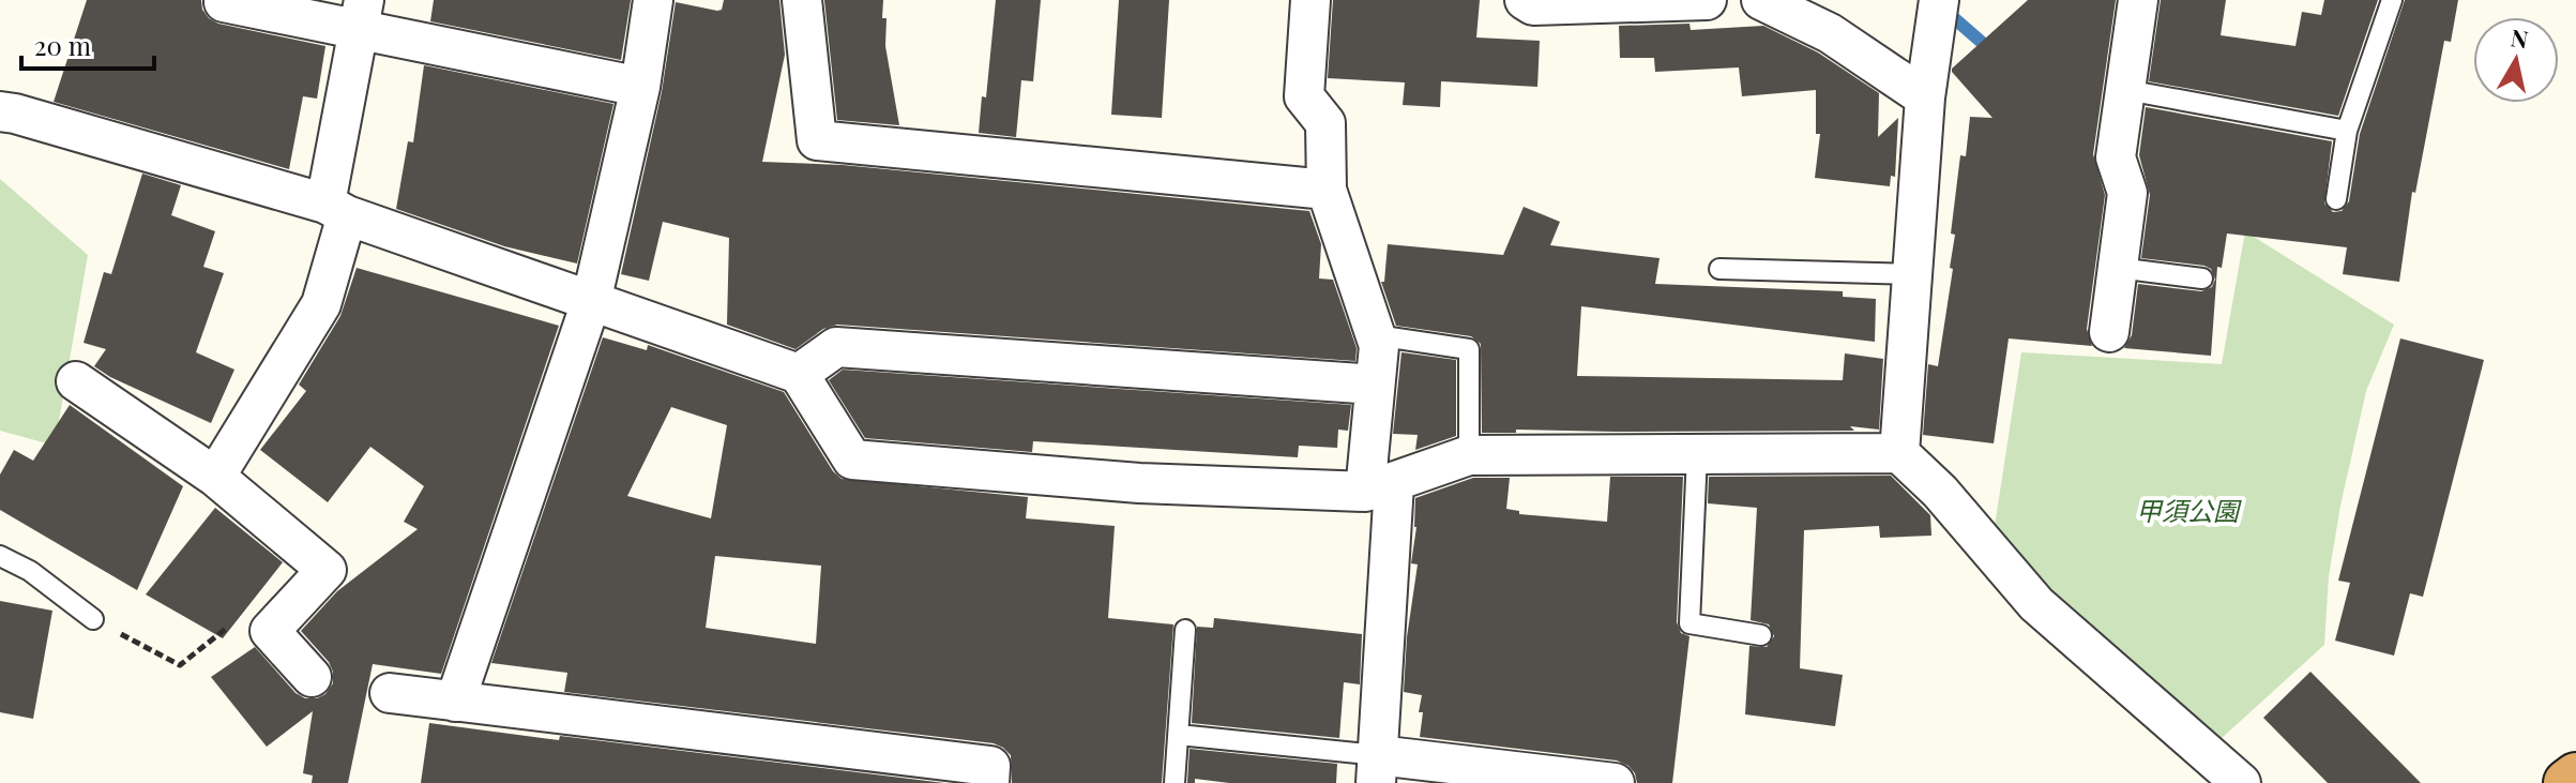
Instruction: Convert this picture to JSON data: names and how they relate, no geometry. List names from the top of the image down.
{
  "parks": ["甲須公園"],
  "scale_bar": "20 m",
  "north": "top"
}
